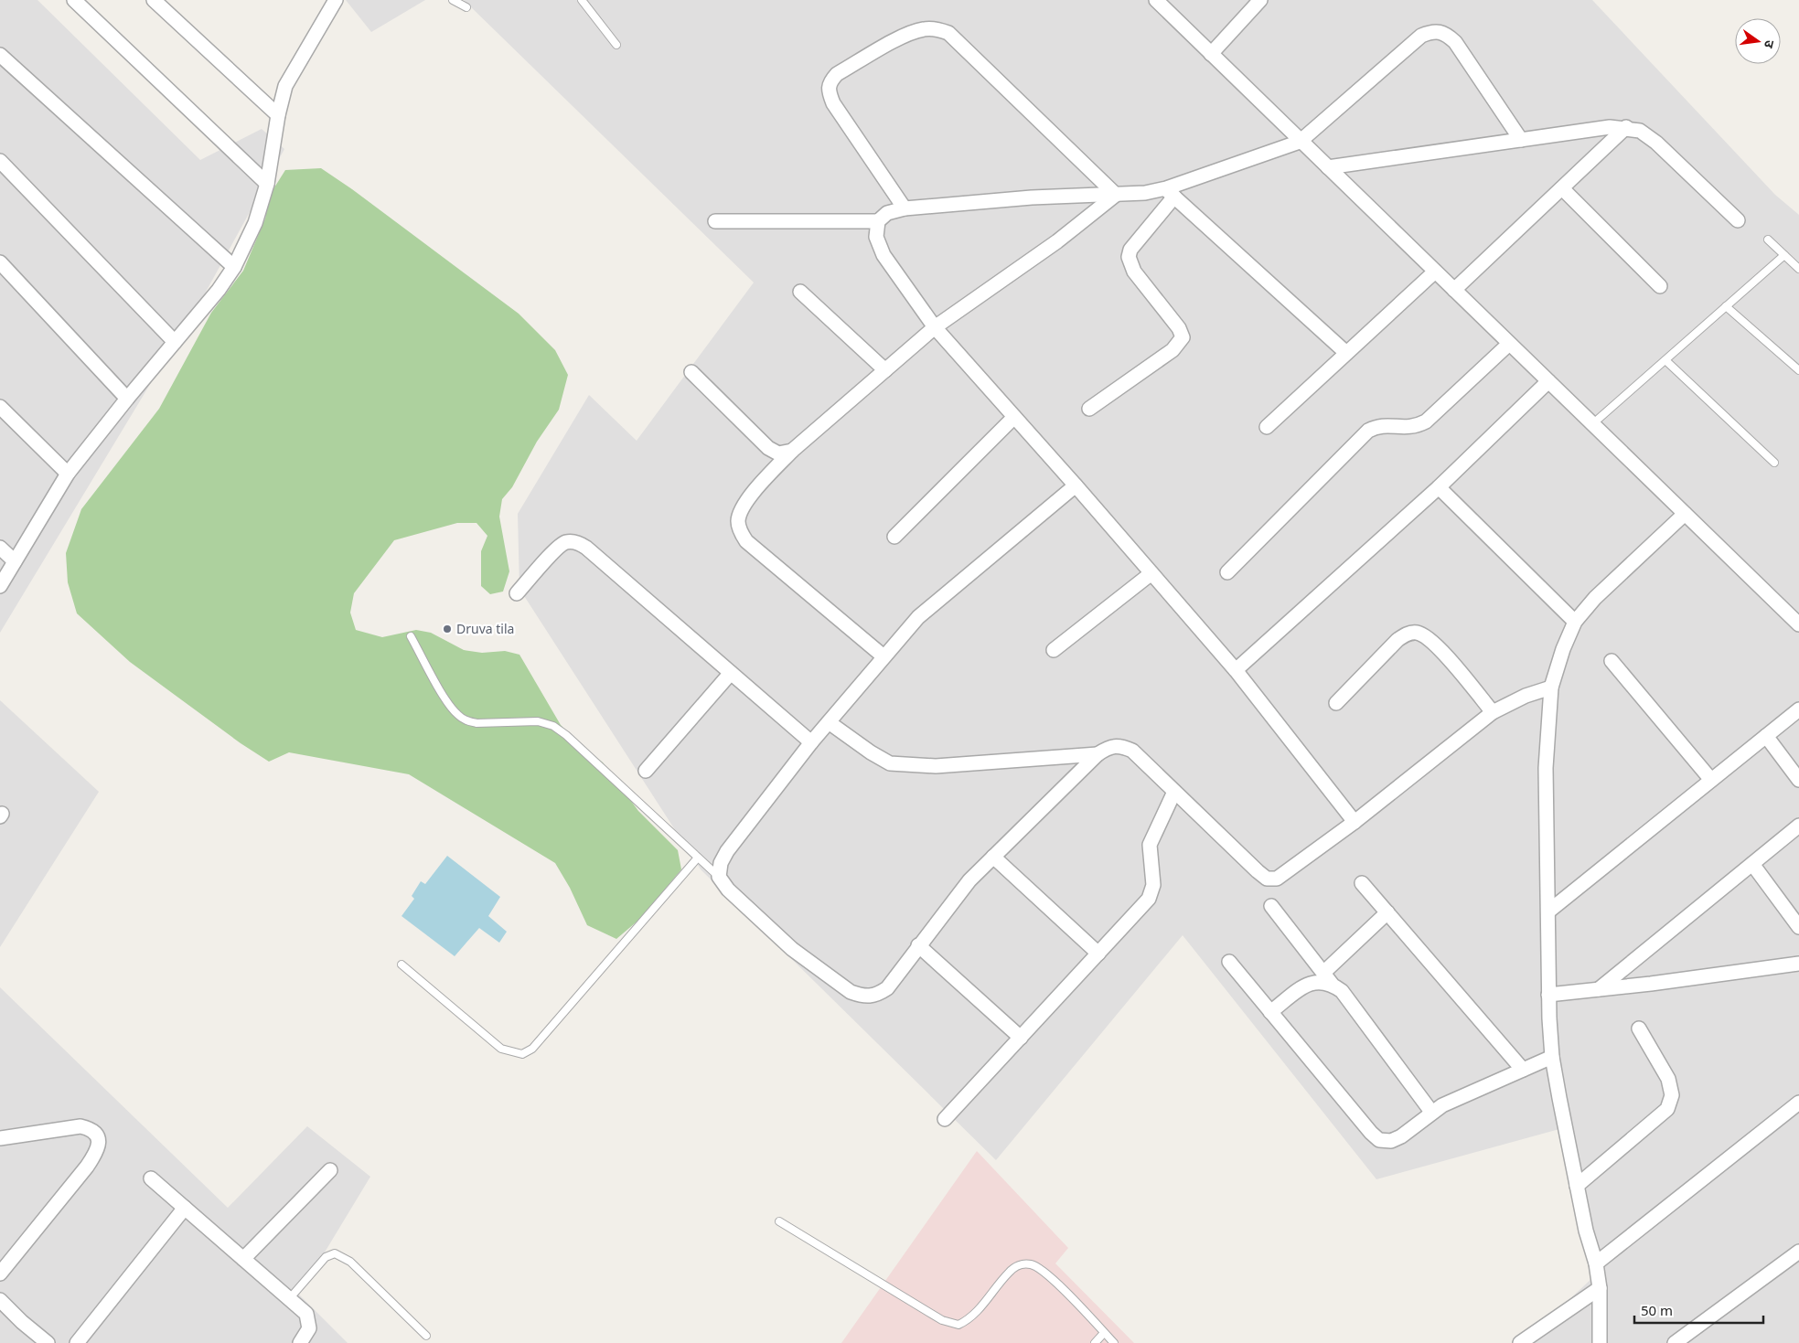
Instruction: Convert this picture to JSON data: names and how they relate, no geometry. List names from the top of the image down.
{
  "places": ["Druva tila"],
  "scale_bar": "50 m",
  "north": "right"
}
